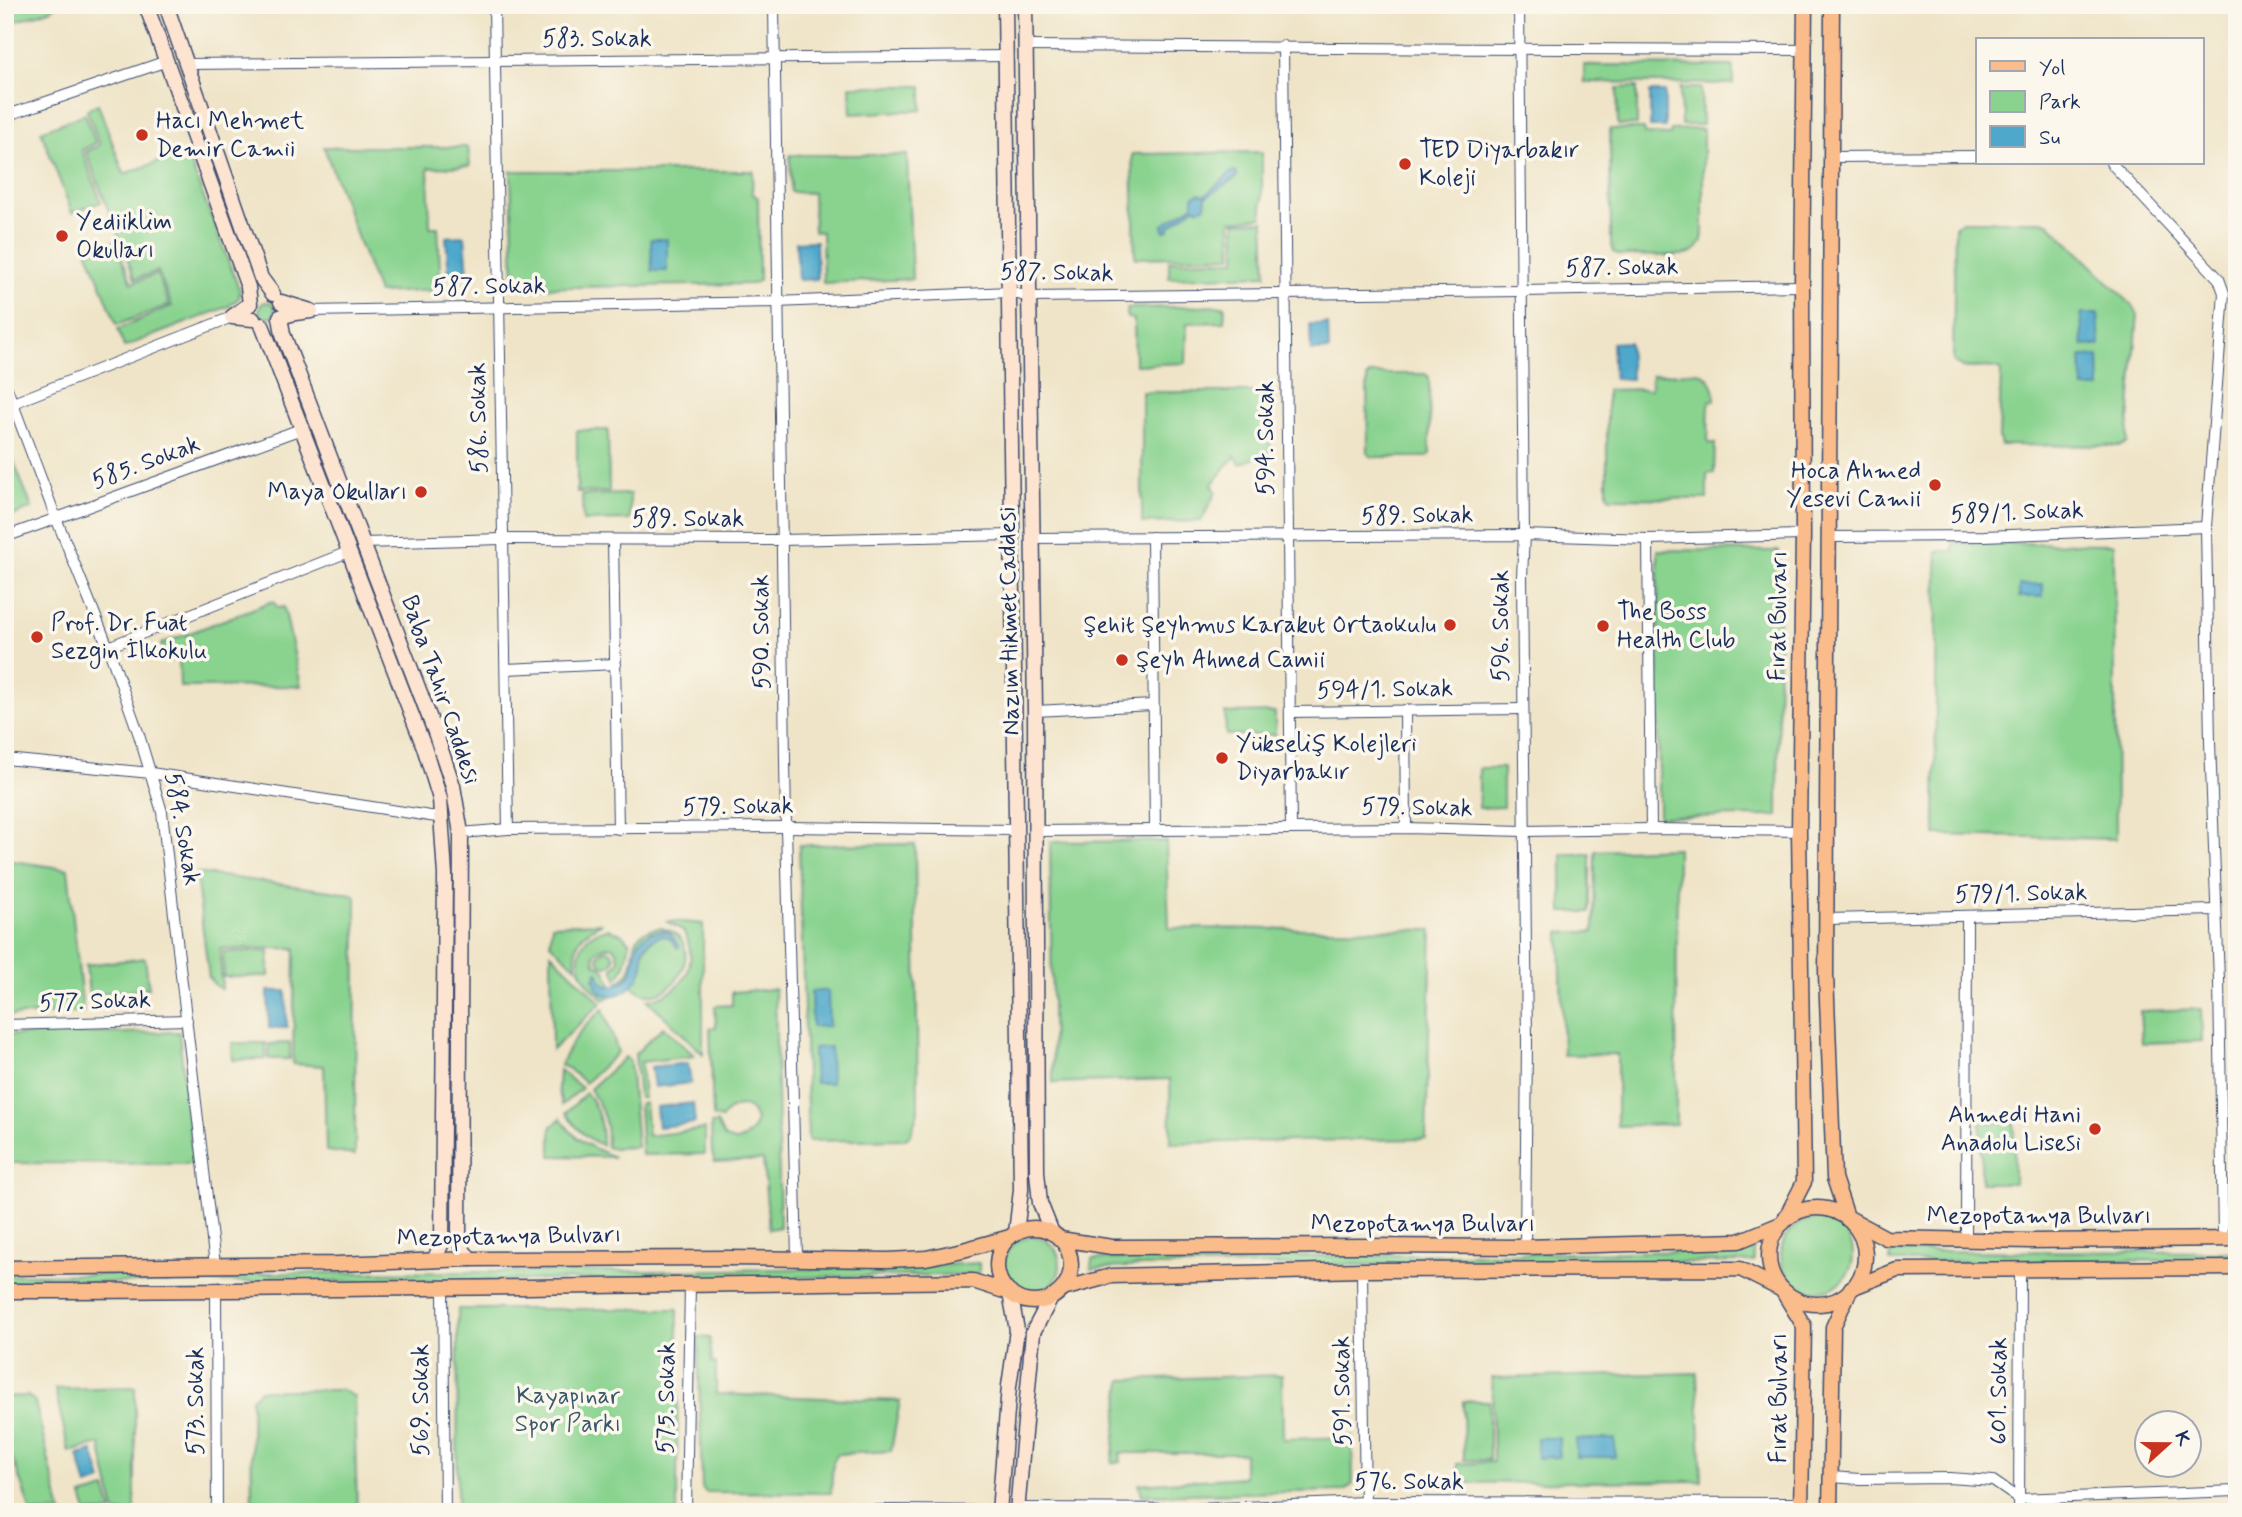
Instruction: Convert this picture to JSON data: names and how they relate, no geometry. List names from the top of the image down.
{
  "streets": {
    "main road": [
      "Fırat Bulvarı",
      "Nazım Hikmet Caddesi",
      "Baba Tahir Caddesi",
      "Mezopotamya Bulvarı"
    ],
    "street": [
      "583. Sokak",
      "587. Sokak",
      "586. Sokak",
      "594. Sokak",
      "585. Sokak",
      "589/1. Sokak",
      "589. Sokak",
      "596. Sokak",
      "590. Sokak",
      "594/1. Sokak",
      "579. Sokak",
      "584. Sokak",
      "579/1. Sokak",
      "577. Sokak",
      "591. Sokak",
      "601. Sokak",
      "575. Sokak",
      "569. Sokak",
      "573. Sokak",
      "576. Sokak"
    ]
  },
  "crossings": [
    ["583. Sokak", "586. Sokak"],
    ["583. Sokak", "Nazım Hikmet Caddesi"],
    ["583. Sokak", "590. Sokak"],
    ["587. Sokak", "586. Sokak"],
    ["587. Sokak", "594. Sokak"],
    ["587. Sokak", "Fırat Bulvarı"],
    ["587. Sokak", "Nazım Hikmet Caddesi"],
    ["587. Sokak", "596. Sokak"],
    ["587. Sokak", "590. Sokak"],
    ["586. Sokak", "589. Sokak"],
    ["586. Sokak", "579. Sokak"],
    ["594. Sokak", "589. Sokak"],
    ["594. Sokak", "594/1. Sokak"],
    ["594. Sokak", "579. Sokak"],
    ["585. Sokak", "Baba Tahir Caddesi"],
    ["585. Sokak", "584. Sokak"],
    ["589/1. Sokak", "Fırat Bulvarı"],
    ["589. Sokak", "Fırat Bulvarı"],
    ["589. Sokak", "Nazım Hikmet Caddesi"],
    ["589. Sokak", "596. Sokak"],
    ["589. Sokak", "590. Sokak"],
    ["589. Sokak", "Baba Tahir Caddesi"],
    ["Fırat Bulvarı", "579. Sokak"],
    ["Fırat Bulvarı", "579/1. Sokak"],
    ["Fırat Bulvarı", "Mezopotamya Bulvarı"],
    ["Fırat Bulvarı", "576. Sokak"],
    ["Nazım Hikmet Caddesi", "579. Sokak"],
    ["Nazım Hikmet Caddesi", "Mezopotamya Bulvarı"],
    ["596. Sokak", "594/1. Sokak"],
    ["596. Sokak", "579. Sokak"],
    ["596. Sokak", "Mezopotamya Bulvarı"],
    ["590. Sokak", "579. Sokak"],
    ["590. Sokak", "Mezopotamya Bulvarı"],
    ["Baba Tahir Caddesi", "579. Sokak"],
    ["Baba Tahir Caddesi", "Mezopotamya Bulvarı"],
    ["584. Sokak", "577. Sokak"],
    ["584. Sokak", "Mezopotamya Bulvarı"],
    ["Mezopotamya Bulvarı", "591. Sokak"],
    ["591. Sokak", "576. Sokak"]
  ],
  "parks": ["Kayapınar Spor Parkı"],
  "places": [
    "Hacı Mehmet Demir Camii",
    "TED Diyarbakır Koleji",
    "Yediiklim Okulları",
    "Hoca Ahmed Yesevi Camii",
    "Maya Okulları",
    "Şehit Şeyhmus Karakut Ortaokulu",
    "The Boss Health Club",
    "Prof. Dr. Fuat Sezgin İlkokulu",
    "Şeyh Ahmed Camii",
    "Yükseliş Kolejleri Diyarbakır",
    "Ahmedi Hani Anadolu Lisesi"
  ],
  "legend": ["Yol", "Park", "Su"],
  "north": "right"
}
